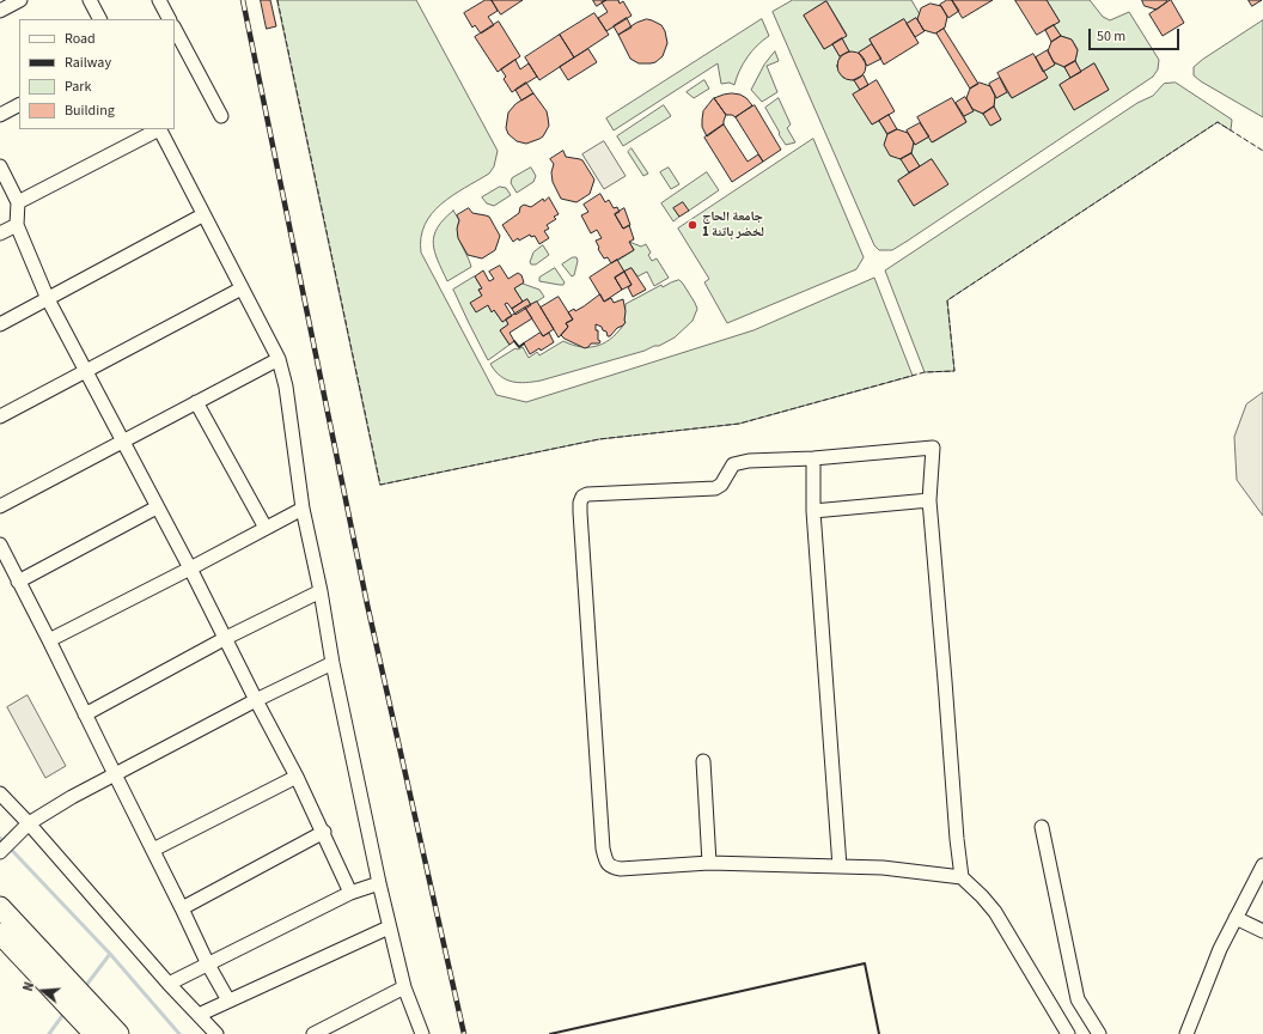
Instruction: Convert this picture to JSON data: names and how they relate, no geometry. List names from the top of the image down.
{
  "places": ["جامعة الحاج لخضر باتنة 1"],
  "legend": [
    "Road",
    "Railway",
    "Park",
    "Building"
  ],
  "scale_bar": "50 m",
  "north": "left"
}
